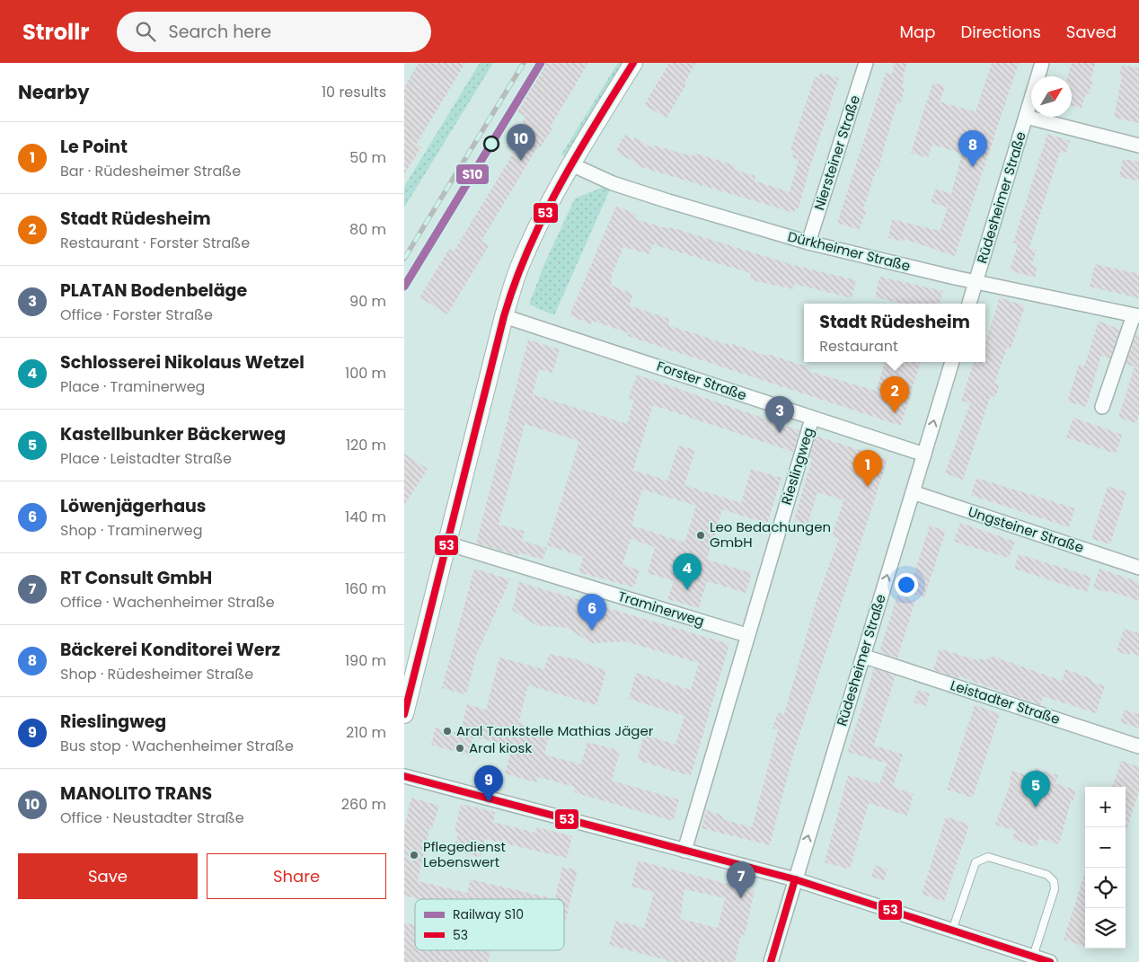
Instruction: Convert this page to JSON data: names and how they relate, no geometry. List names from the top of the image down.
{
  "streets": {
    "street": [
      "Niersteiner Straße",
      "Rüdesheimer Straße",
      "Dürkheimer Straße",
      "Forster Straße",
      "Rieslingweg",
      "Ungsteiner Straße",
      "Traminerweg",
      "Leistadter Straße"
    ]
  },
  "crossings": [
    ["Niersteiner Straße", "Dürkheimer Straße"],
    ["Rüdesheimer Straße", "Dürkheimer Straße"],
    ["Rüdesheimer Straße", "Forster Straße"],
    ["Rüdesheimer Straße", "Ungsteiner Straße"],
    ["Forster Straße", "Rieslingweg"],
    ["Rieslingweg", "Traminerweg"]
  ],
  "one_way": ["Rüdesheimer Straße"],
  "places": [
    "Leo Bedachungen GmbH",
    "Aral Tankstelle Mathias Jäger",
    "Aral kiosk",
    "Pflegedienst Lebenswert"
  ],
  "lines": ["rail line S10", "transit line 53"],
  "legend": ["Railway S10", "53"],
  "north": "top right",
  "page": {
    "header": "Strollr",
    "search": "Search here",
    "nav": ["Map", "Directions", "Saved"],
    "heading": ["Nearby", "10 results"],
    "list": [
      {
        "mark": "1",
        "name": "Le Point",
        "note": "Bar · Rüdesheimer Straße",
        "value": "50 m"
      },
      {
        "mark": "2",
        "name": "Stadt Rüdesheim",
        "note": "Restaurant · Forster Straße",
        "value": "80 m"
      },
      {
        "mark": "3",
        "name": "PLATAN Bodenbeläge",
        "note": "Office · Forster Straße",
        "value": "90 m"
      },
      {
        "mark": "4",
        "name": "Schlosserei Nikolaus Wetzel",
        "note": "Place · Traminerweg",
        "value": "100 m"
      },
      {
        "mark": "5",
        "name": "Kastellbunker Bäckerweg",
        "note": "Place · Leistadter Straße",
        "value": "120 m"
      },
      {
        "mark": "6",
        "name": "Löwenjägerhaus",
        "note": "Shop · Traminerweg",
        "value": "140 m"
      },
      {
        "mark": "7",
        "name": "RT Consult GmbH",
        "note": "Office · Wachenheimer Straße",
        "value": "160 m"
      },
      {
        "mark": "8",
        "name": "Bäckerei Konditorei Werz",
        "note": "Shop · Rüdesheimer Straße",
        "value": "190 m"
      },
      {
        "mark": "9",
        "name": "Rieslingweg",
        "note": "Bus stop · Wachenheimer Straße",
        "value": "210 m"
      },
      {
        "mark": "10",
        "name": "MANOLITO TRANS",
        "note": "Office · Neustadter Straße",
        "value": "260 m"
      }
    ],
    "pins": [
      "10",
      "8",
      "2",
      "3",
      "1",
      "4",
      "6",
      "9",
      "5",
      "7"
    ],
    "popup": ["Stadt Rüdesheim", "Restaurant"],
    "map_buttons": ["+", "−"],
    "buttons": ["Save", "Share"]
  }
}
